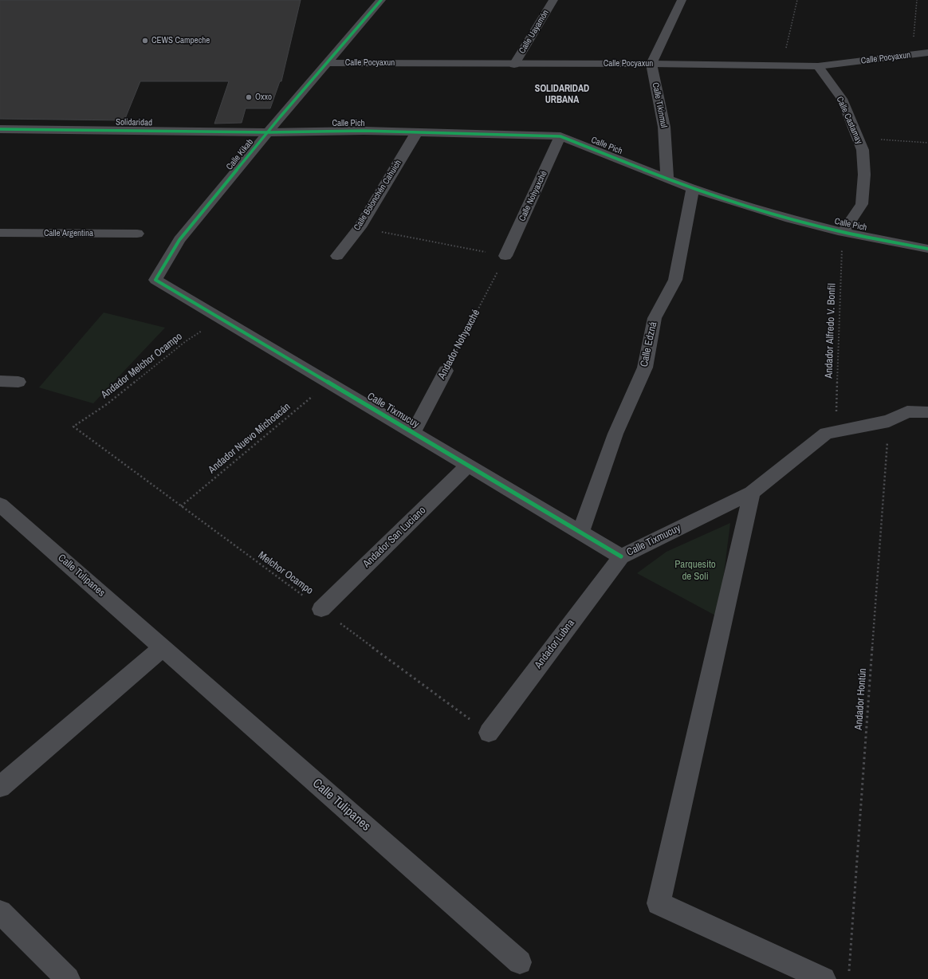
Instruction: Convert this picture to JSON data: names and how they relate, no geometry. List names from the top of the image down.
{
  "streets": {
    "street": [
      "Calle Uayamón",
      "Calle Pocyaxun",
      "Calle Tikinmul",
      "Calle Castamay",
      "Solidaridad",
      "Calle Pich",
      "Calle Kikab",
      "Calle Bolonchén Cahuich",
      "Calle Nohyaxché",
      "Calle Argentina",
      "Andador Nohyaxché",
      "Calle Edzná",
      "Calle Tixmucuy",
      "Andador San Luciano",
      "Calle Tulipanes",
      "Andador Lubna"
    ],
    "path": [
      "Andador Alfredo V. Bonfil",
      "Andador Melchor Ocampo",
      "Andador Nuevo Michoacán",
      "Melchor Ocampo",
      "Andador Hontún"
    ]
  },
  "crossings": [
    ["Calle Uayamón", "Calle Pocyaxun"],
    ["Calle Pocyaxun", "Calle Tikinmul"],
    ["Calle Pocyaxun", "Calle Castamay"],
    ["Calle Pocyaxun", "Calle Kikab"],
    ["Calle Tikinmul", "Calle Pich"],
    ["Calle Castamay", "Calle Pich"],
    ["Calle Castamay", "Andador Alfredo V. Bonfil"],
    ["Solidaridad", "Calle Pich"],
    ["Solidaridad", "Calle Kikab"],
    ["Calle Pich", "Calle Kikab"],
    ["Calle Pich", "Calle Bolonchén Cahuich"],
    ["Calle Pich", "Calle Nohyaxché"],
    ["Calle Pich", "Andador Alfredo V. Bonfil"],
    ["Calle Pich", "Calle Edzná"],
    ["Calle Kikab", "Calle Tixmucuy"],
    ["Calle Nohyaxché", "Andador Nohyaxché"],
    ["Andador Alfredo V. Bonfil", "Calle Tixmucuy"],
    ["Andador Nohyaxché", "Calle Tixmucuy"],
    ["Calle Edzná", "Calle Tixmucuy"],
    ["Andador Melchor Ocampo", "Calle Tixmucuy"],
    ["Andador Melchor Ocampo", "Melchor Ocampo"],
    ["Calle Tixmucuy", "Andador Nuevo Michoacán"],
    ["Calle Tixmucuy", "Andador San Luciano"],
    ["Calle Tixmucuy", "Andador Lubna"],
    ["Calle Tixmucuy", "Andador Hontún"],
    ["Andador Nuevo Michoacán", "Melchor Ocampo"],
    ["Andador San Luciano", "Melchor Ocampo"],
    ["Melchor Ocampo", "Andador Lubna"]
  ],
  "districts": ["SOLIDARIDAD URBANA"],
  "parks": ["Parquesito de Soli"],
  "places": ["CEWS Campeche", "Oxxo"]
}
